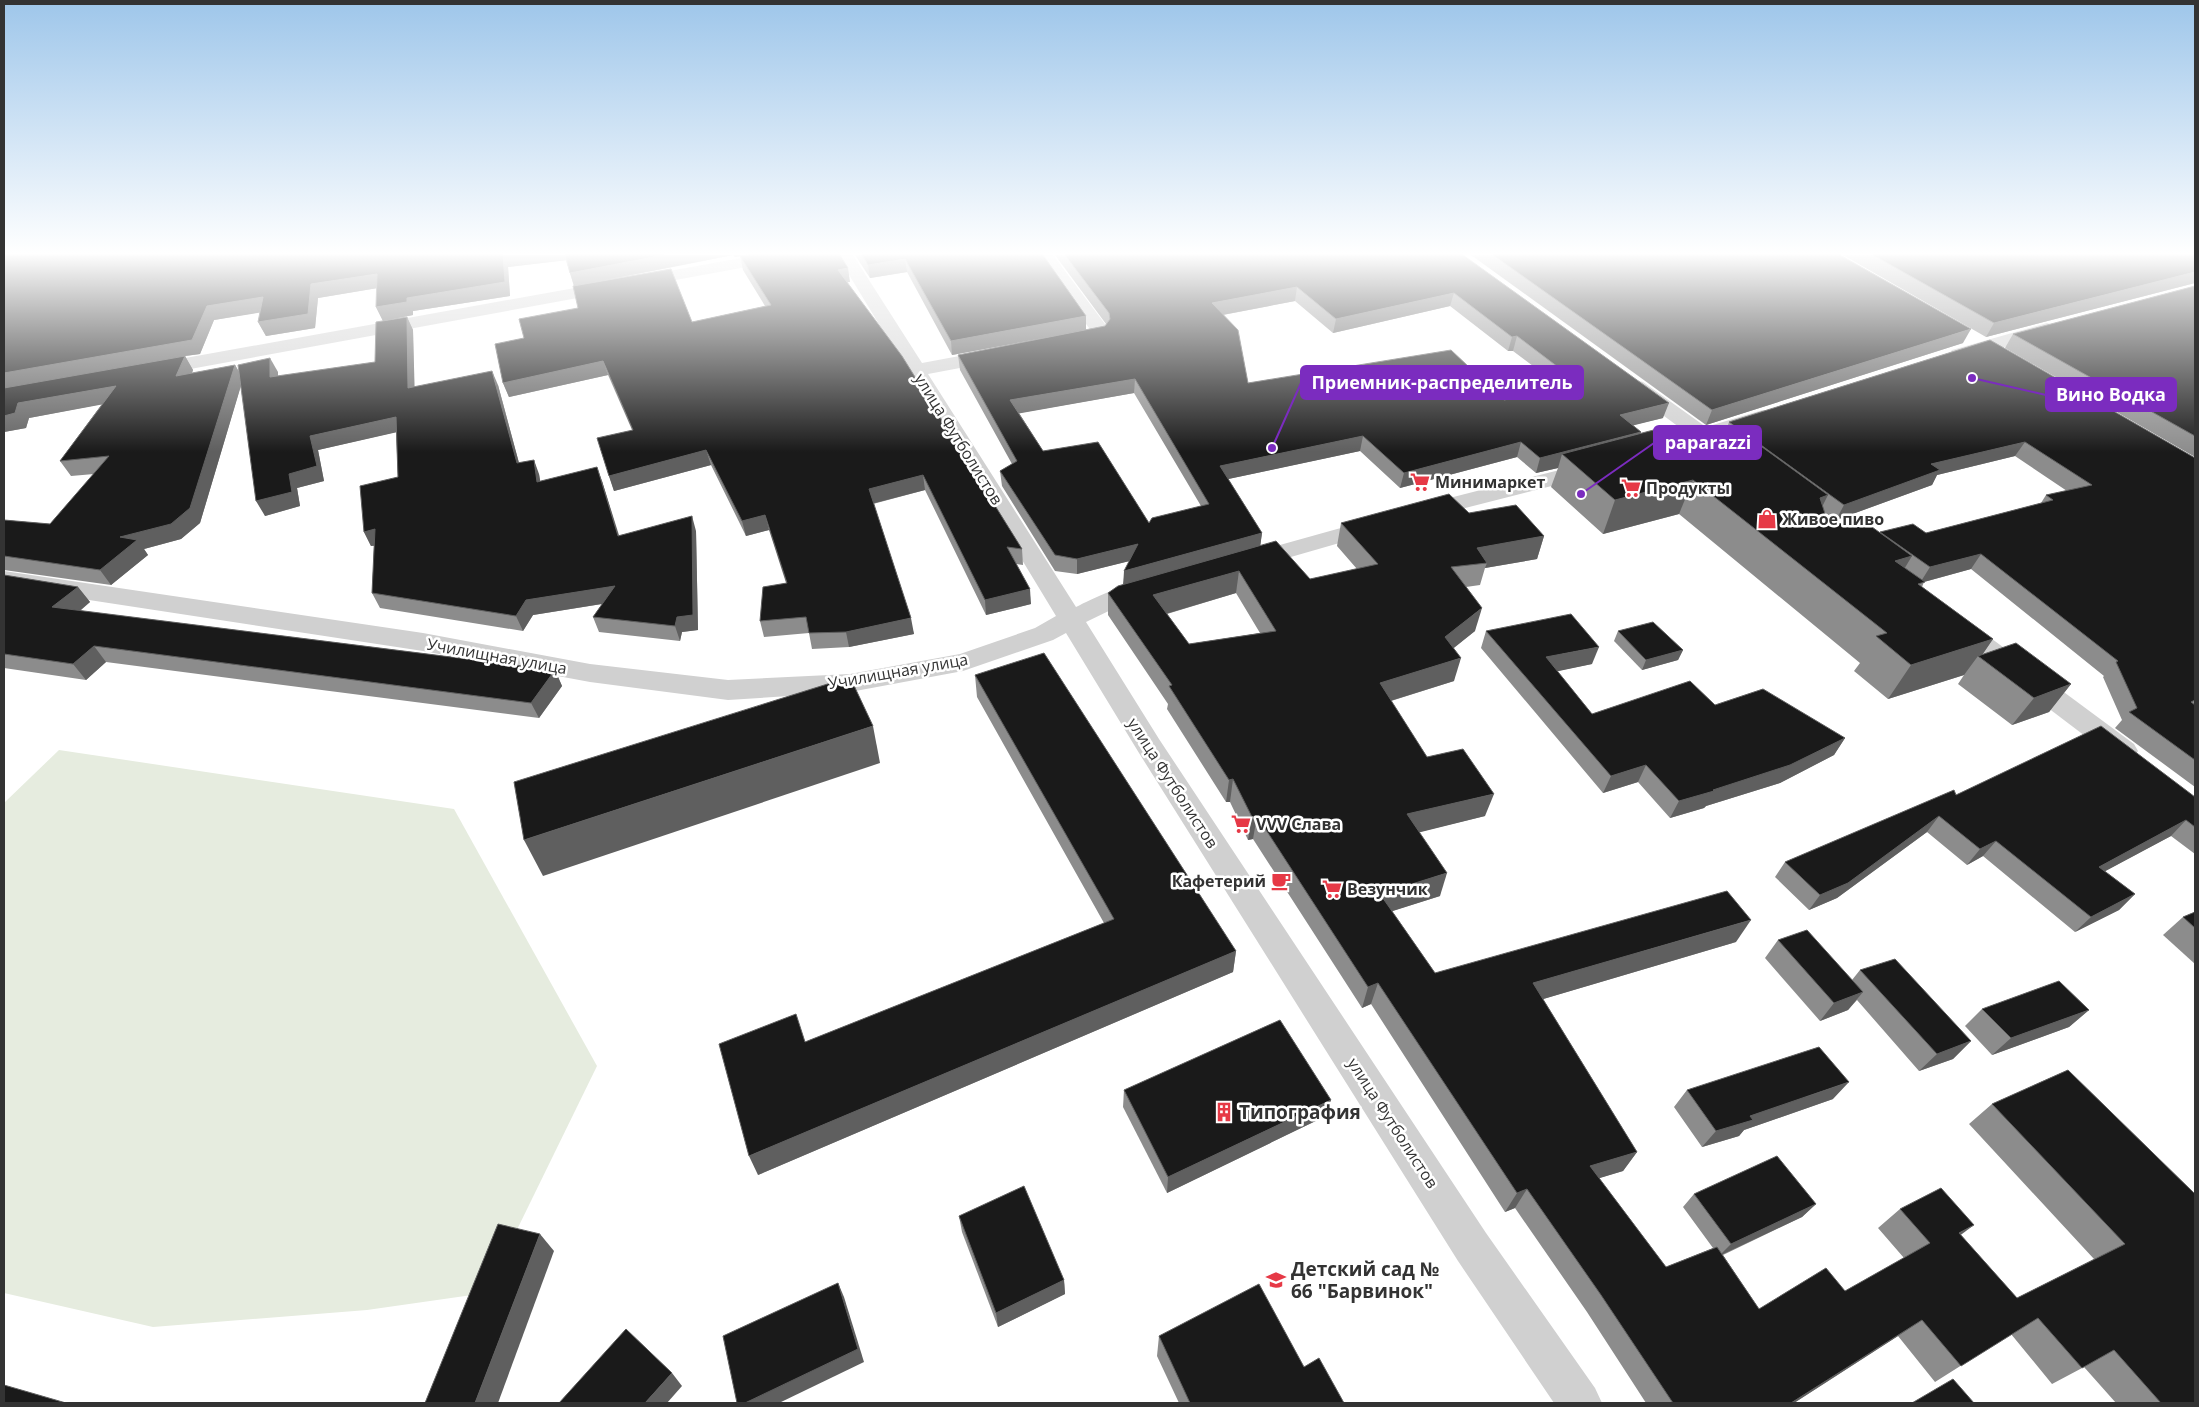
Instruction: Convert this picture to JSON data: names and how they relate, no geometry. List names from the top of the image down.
{
  "streets": {
    "street": ["улица Футболистов", "Училищная улица"]
  },
  "crossings": [
    ["улица Футболистов", "Училищная улица"]
  ],
  "places": {
    "other": ["Вино Водка", "Приемник-распределитель", "paparazzi"],
    "supermarket": [
      "Минимаркет",
      "Продукты",
      "VVV Слава",
      "Везунчик"
    ],
    "shop": ["Живое пиво"],
    "cafe": ["Кафетерий"],
    "building": ["Типография"],
    "school or university": ["Детский сад № 66 \"Барвинок\""]
  }
}
